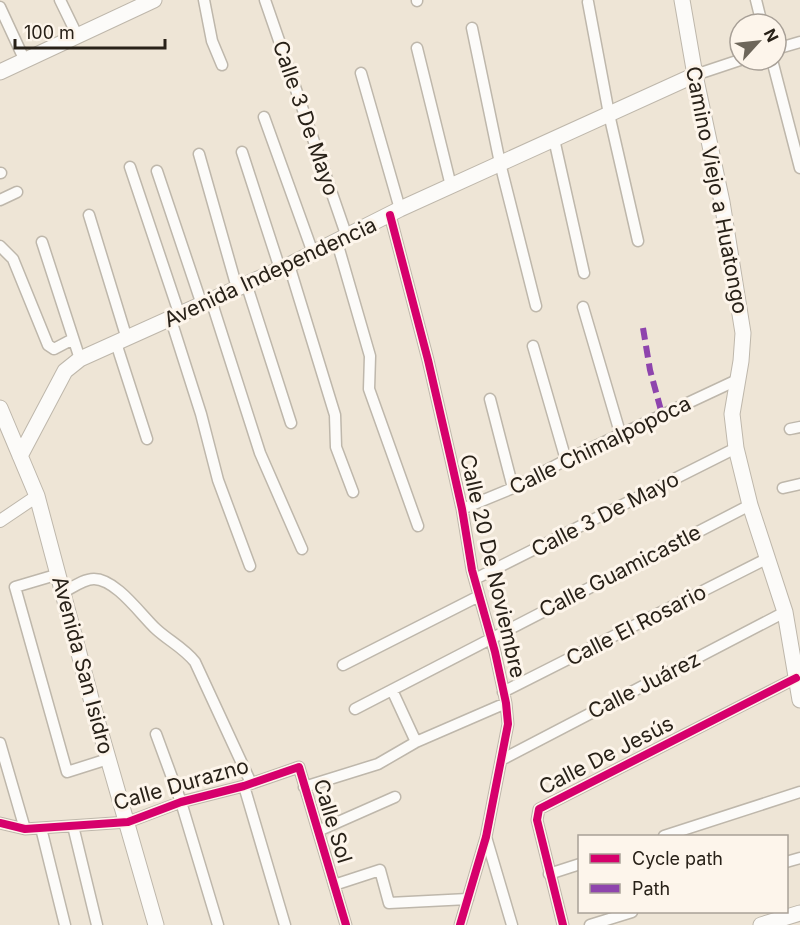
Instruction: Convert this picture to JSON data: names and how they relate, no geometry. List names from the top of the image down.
{
  "streets": {
    "main road": ["Camino Viejo a Huatongo", "Avenida Independencia", "Avenida San Isidro"],
    "street": [
      "Calle 3 De Mayo",
      "Calle Chimalpopoca",
      "Calle 20 De Noviembre",
      "Calle Guamicastle",
      "Calle El Rosario",
      "Calle Juárez",
      "Calle De Jesús",
      "Calle Durazno",
      "Calle Sol"
    ]
  },
  "crossings": [
    ["Calle 3 De Mayo", "Camino Viejo a Huatongo"],
    ["Calle 3 De Mayo", "Avenida Independencia"],
    ["Calle 3 De Mayo", "Calle 20 De Noviembre"],
    ["Camino Viejo a Huatongo", "Avenida Independencia"],
    ["Camino Viejo a Huatongo", "Calle Chimalpopoca"],
    ["Camino Viejo a Huatongo", "Calle Guamicastle"],
    ["Camino Viejo a Huatongo", "Calle El Rosario"],
    ["Camino Viejo a Huatongo", "Calle Juárez"],
    ["Camino Viejo a Huatongo", "Calle De Jesús"],
    ["Avenida Independencia", "Calle 20 De Noviembre"],
    ["Avenida Independencia", "Avenida San Isidro"],
    ["Calle Chimalpopoca", "Calle 20 De Noviembre"],
    ["Calle 20 De Noviembre", "Calle Guamicastle"],
    ["Calle 20 De Noviembre", "Calle El Rosario"],
    ["Calle 20 De Noviembre", "Calle Juárez"],
    ["Calle 20 De Noviembre", "Calle Sol"],
    ["Calle El Rosario", "Calle Sol"],
    ["Avenida San Isidro", "Calle Durazno"],
    ["Calle Durazno", "Calle Sol"]
  ],
  "legend": ["Cycle path", "Path"],
  "scale_bar": "100 m",
  "north": "top right"
}
